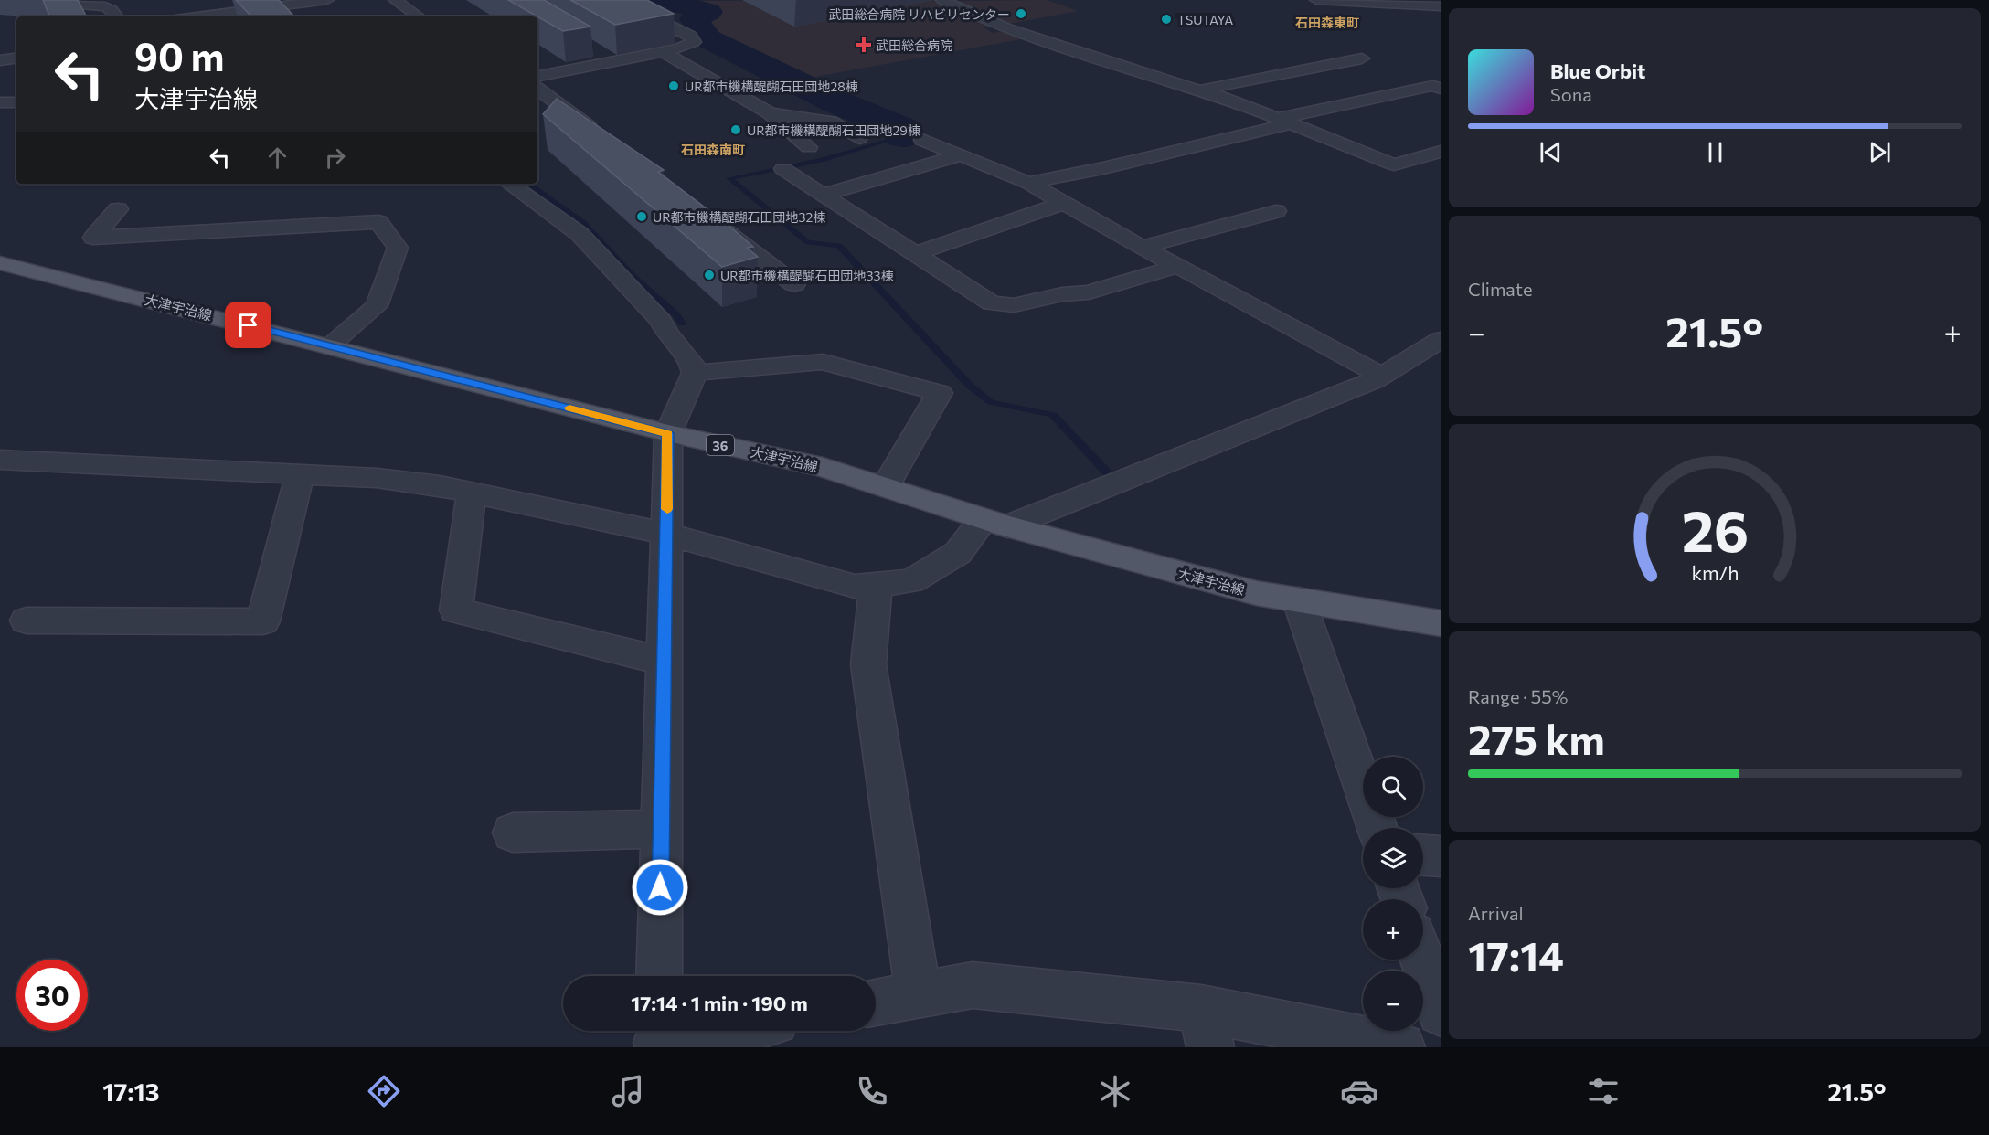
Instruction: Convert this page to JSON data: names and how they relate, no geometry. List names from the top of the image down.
{
  "streets": {
    "main road": ["大津宇治線", "36"]
  },
  "districts": ["石田森東町", "石田森南町"],
  "places": {
    "other": [
      "武田総合病院 リハビリセンター",
      "TSUTAYA",
      "UR都市機構醍醐石田団地28棟",
      "UR都市機構醍醐石田団地29棟",
      "UR都市機構醍醐石田団地32棟",
      "UR都市機構醍醐石田団地33棟"
    ],
    "health": ["武田総合病院"]
  },
  "page": {
    "turn": ["90 m", "大津宇治線"],
    "song": ["Blue Orbit", "Sona"],
    "tile": [
      "Climate",
      ["Range · 55%", "275 km"],
      ["Arrival", "17:14"]
    ],
    "heat": ["−", "21.5°", "+"],
    "map_buttons": ["+", "−"],
    "limit": "30",
    "trip": "17:14 · 1 min · 190 m",
    "tabs": ["17:13", "21.5°"],
    "gauge": ["26", "km/h"]
  }
}
